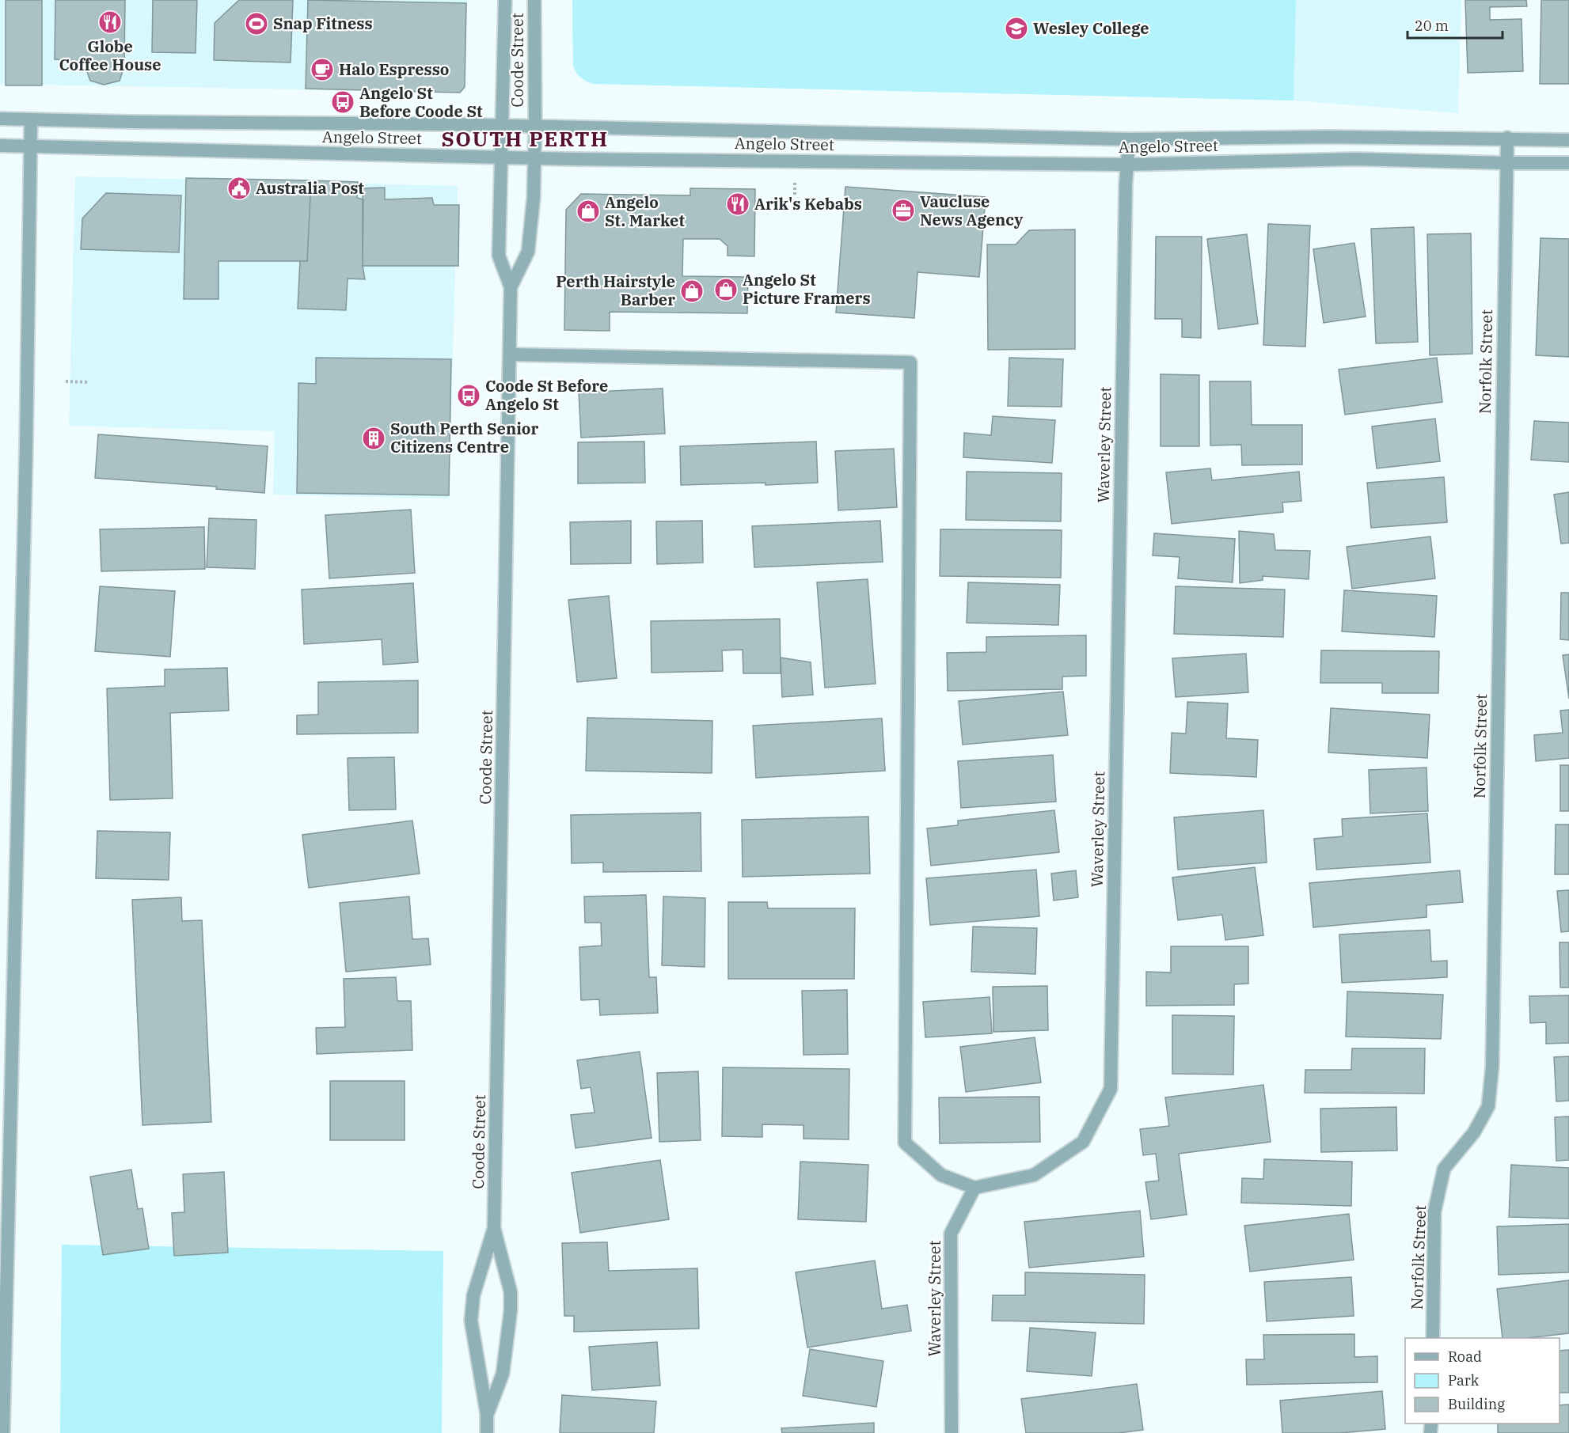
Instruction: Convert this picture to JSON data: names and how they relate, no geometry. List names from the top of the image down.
{
  "streets": {
    "street": [
      "Coode Street",
      "Angelo Street",
      "Norfolk Street",
      "Waverley Street"
    ]
  },
  "crossings": [
    ["Coode Street", "Angelo Street"],
    ["Angelo Street", "Norfolk Street"],
    ["Angelo Street", "Waverley Street"]
  ],
  "districts": ["SOUTH PERTH"],
  "places": {
    "restaurant": ["Globe Coffee House", "Arik's Kebabs"],
    "sports": ["Snap Fitness"],
    "school or university": ["Wesley College"],
    "cafe": ["Halo Espresso"],
    "bus stop": ["Angelo St Before Coode St", "Coode St Before Angelo St"],
    "public building": ["Australia Post"],
    "office": ["Vaucluse News Agency"],
    "shop": ["Angelo St. Market", "Angelo St Picture Framers", "Perth Hairstyle Barber"],
    "building": ["South Perth Senior Citizens Centre"]
  },
  "legend": ["Road", "Park", "Building"],
  "scale_bar": "20 m"
}
